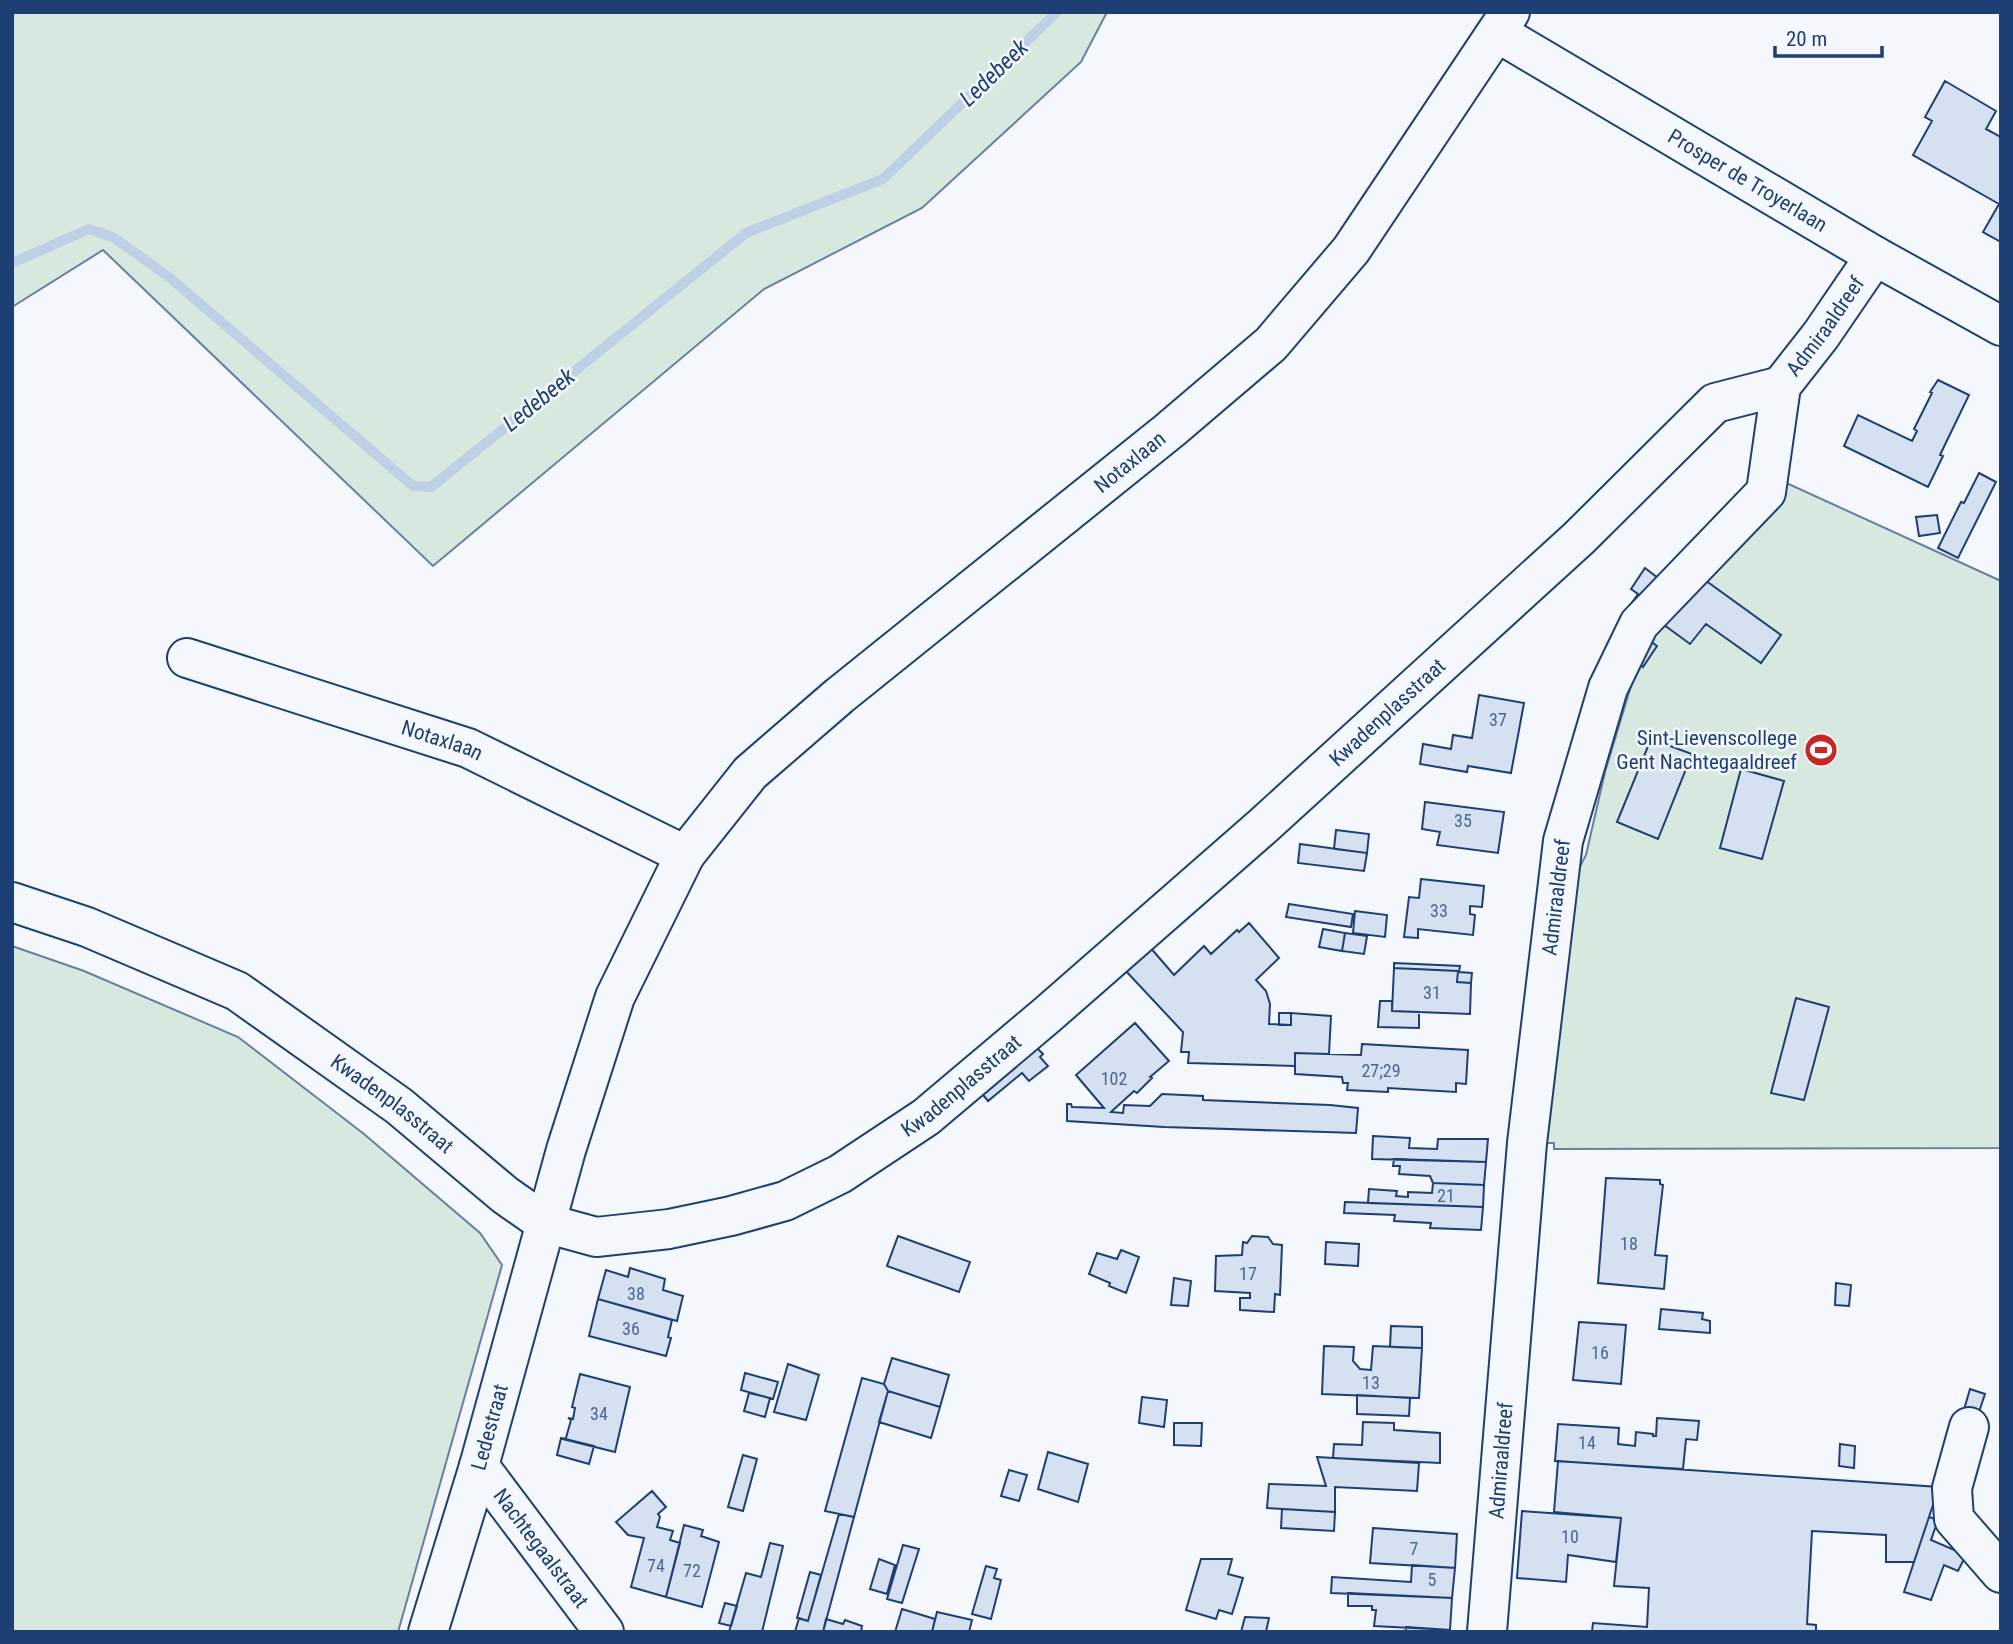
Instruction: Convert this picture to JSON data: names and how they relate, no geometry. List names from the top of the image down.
{
  "streets": {
    "street": [
      "Prosper de Troyerlaan",
      "Admiraaldreef",
      "Notaxlaan",
      "Kwadenplasstraat",
      "Ledestraat",
      "Nachtegaalstraat"
    ]
  },
  "crossings": [
    ["Prosper de Troyerlaan", "Admiraaldreef"],
    ["Prosper de Troyerlaan", "Notaxlaan"],
    ["Admiraaldreef", "Kwadenplasstraat"],
    ["Notaxlaan", "Kwadenplasstraat"],
    ["Notaxlaan", "Ledestraat"],
    ["Kwadenplasstraat", "Ledestraat"],
    ["Ledestraat", "Nachtegaalstraat"]
  ],
  "water": ["Ledebeek"],
  "places": {
    "sports": ["Sint-Lievenscollege Gent Nachtegaaldreef"]
  },
  "house_numbers": [
    "37",
    "35",
    "33",
    "31",
    "27;29",
    "102",
    "21",
    "18",
    "17",
    "38",
    "36",
    "16",
    "13",
    "34",
    "14",
    "10",
    "7",
    "74",
    "72",
    "5"
  ],
  "scale_bar": "20 m"
}
